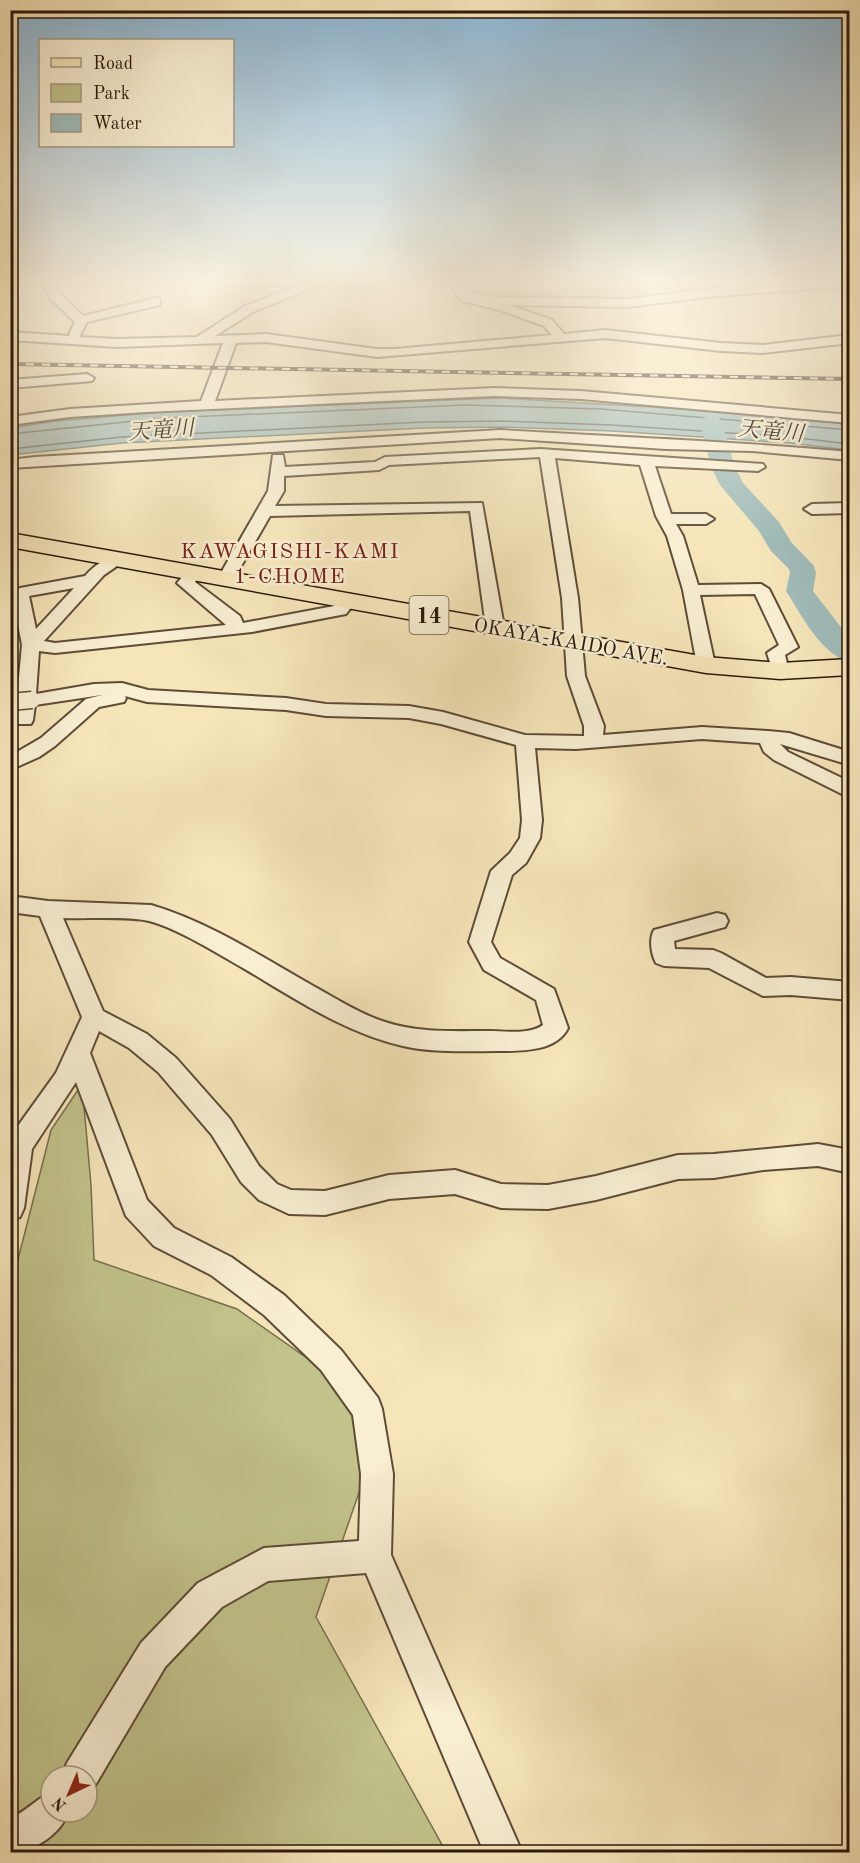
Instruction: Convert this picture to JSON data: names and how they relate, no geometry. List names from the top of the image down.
{
  "streets": {
    "main road": ["14", "OKAYA-KAIDO AVE."]
  },
  "districts": ["KAWAGISHI-KAMI 1-CHOME"],
  "water": ["天竜川"],
  "legend": ["Road", "Park", "Water"],
  "north": "bottom left"
}
